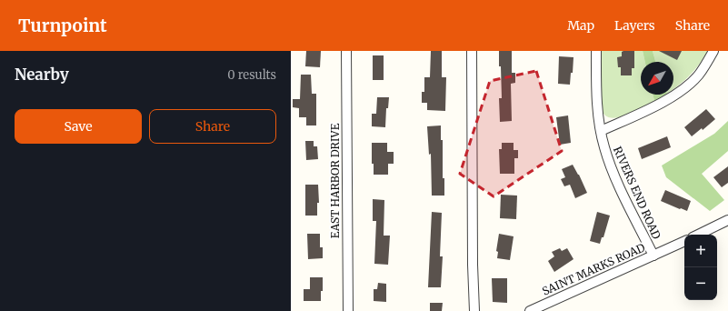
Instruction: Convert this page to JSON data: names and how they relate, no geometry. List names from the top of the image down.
{
  "streets": {
    "street": ["EAST HARBOR DRIVE", "RIVERS END ROAD", "SAINT MARKS ROAD"]
  },
  "crossings": [
    ["RIVERS END ROAD", "SAINT MARKS ROAD"]
  ],
  "north": "bottom left",
  "page": {
    "header": "Turnpoint",
    "nav": ["Map", "Layers", "Share"],
    "heading": ["Nearby", "0 results"],
    "buttons": ["Save", "Share"],
    "map_buttons": ["+", "−"]
  }
}
